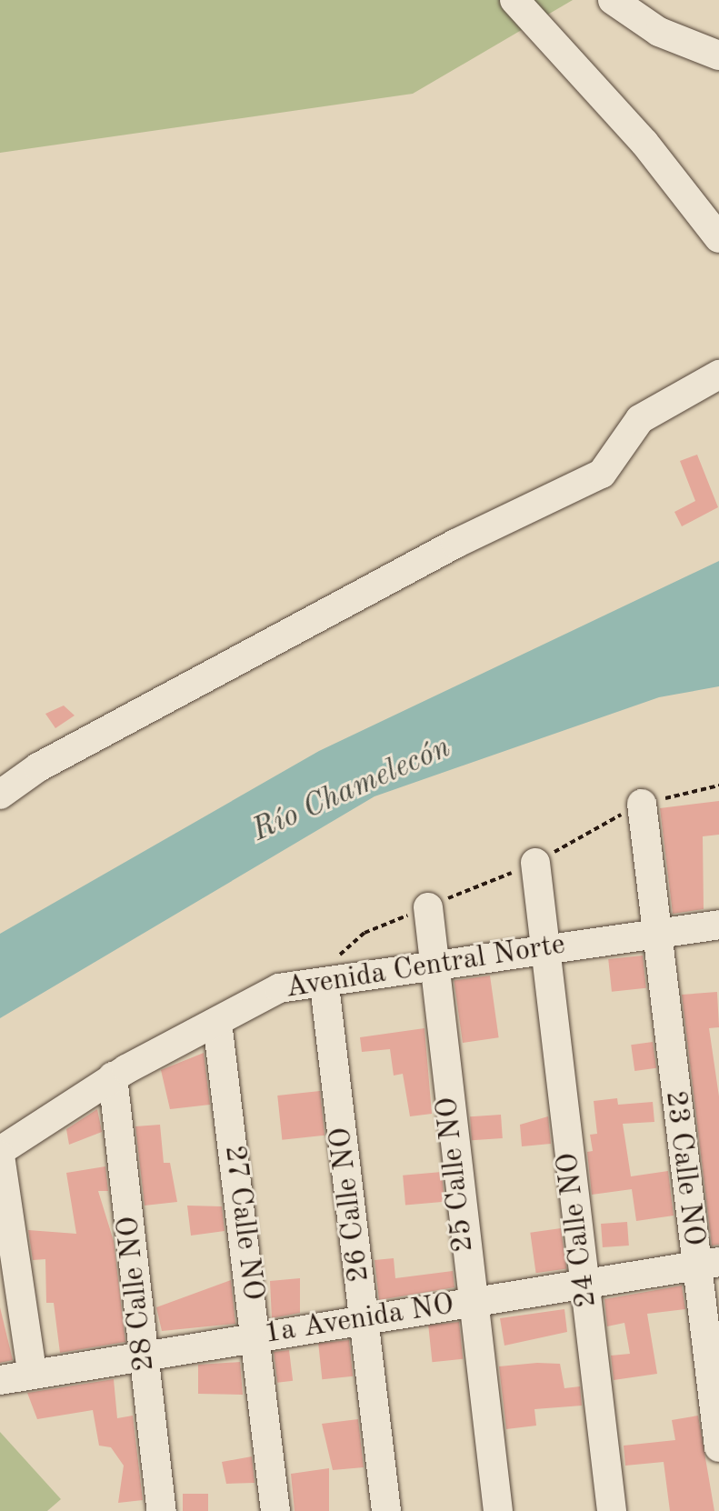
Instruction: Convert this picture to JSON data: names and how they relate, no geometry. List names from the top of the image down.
{
  "streets": {
    "street": [
      "Avenida Central Norte",
      "23 Calle NO",
      "25 Calle NO",
      "26 Calle NO",
      "27 Calle NO",
      "24 Calle NO",
      "28 Calle NO",
      "1a Avenida NO"
    ]
  },
  "crossings": [
    ["Avenida Central Norte", "23 Calle NO"],
    ["Avenida Central Norte", "25 Calle NO"],
    ["Avenida Central Norte", "26 Calle NO"],
    ["Avenida Central Norte", "27 Calle NO"],
    ["Avenida Central Norte", "24 Calle NO"],
    ["Avenida Central Norte", "28 Calle NO"],
    ["23 Calle NO", "1a Avenida NO"],
    ["25 Calle NO", "1a Avenida NO"],
    ["26 Calle NO", "1a Avenida NO"],
    ["27 Calle NO", "1a Avenida NO"],
    ["24 Calle NO", "1a Avenida NO"],
    ["28 Calle NO", "1a Avenida NO"]
  ],
  "water": ["Río Chamelecón"]
}
